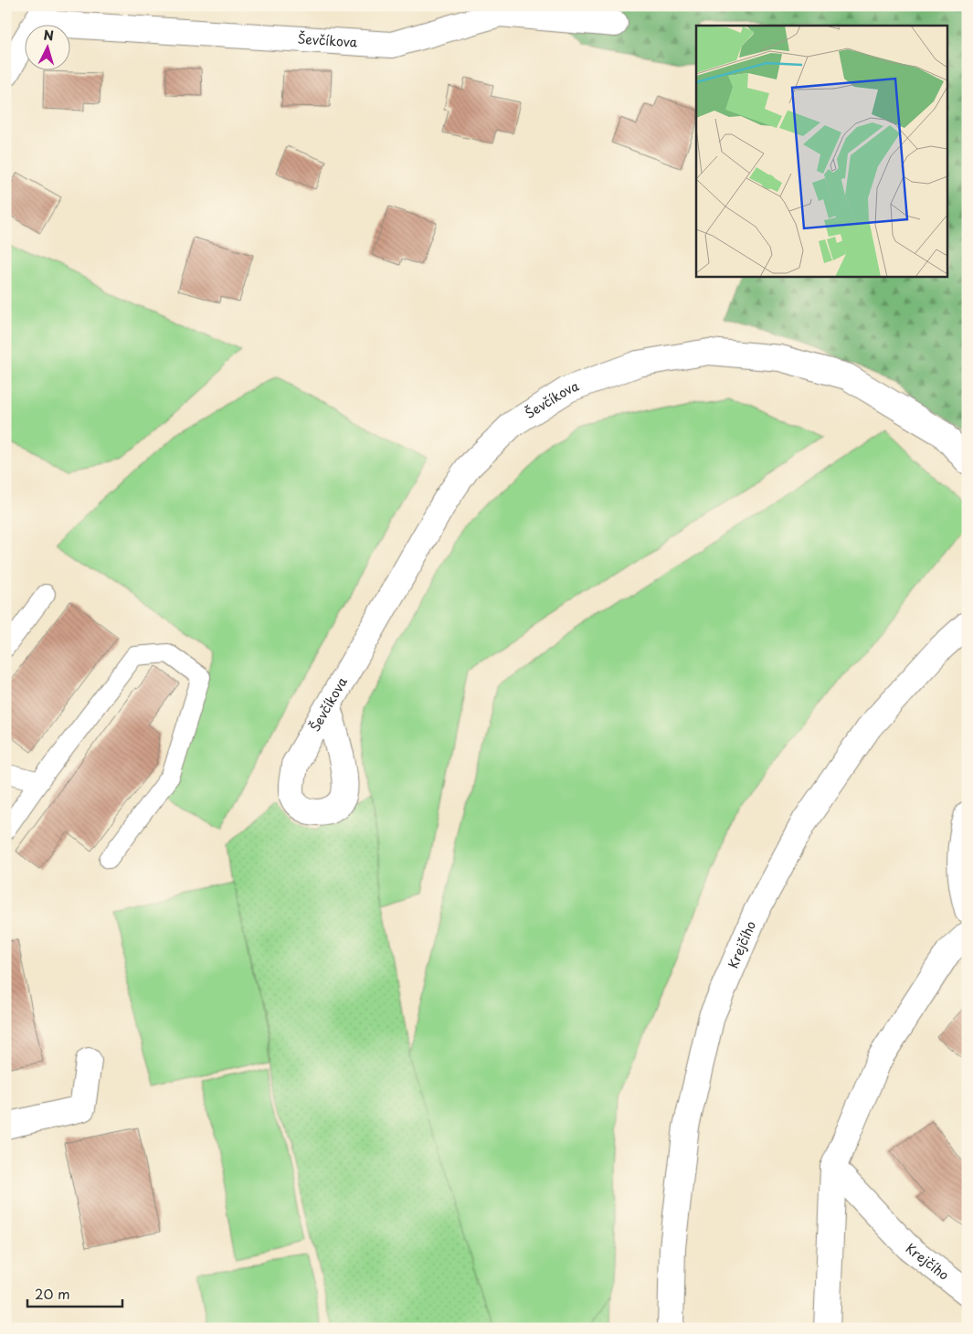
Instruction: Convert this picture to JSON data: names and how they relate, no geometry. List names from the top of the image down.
{
  "streets": {
    "street": ["Ševčíkova", "Krejčího"]
  },
  "scale_bar": "20 m",
  "north": "top"
}
